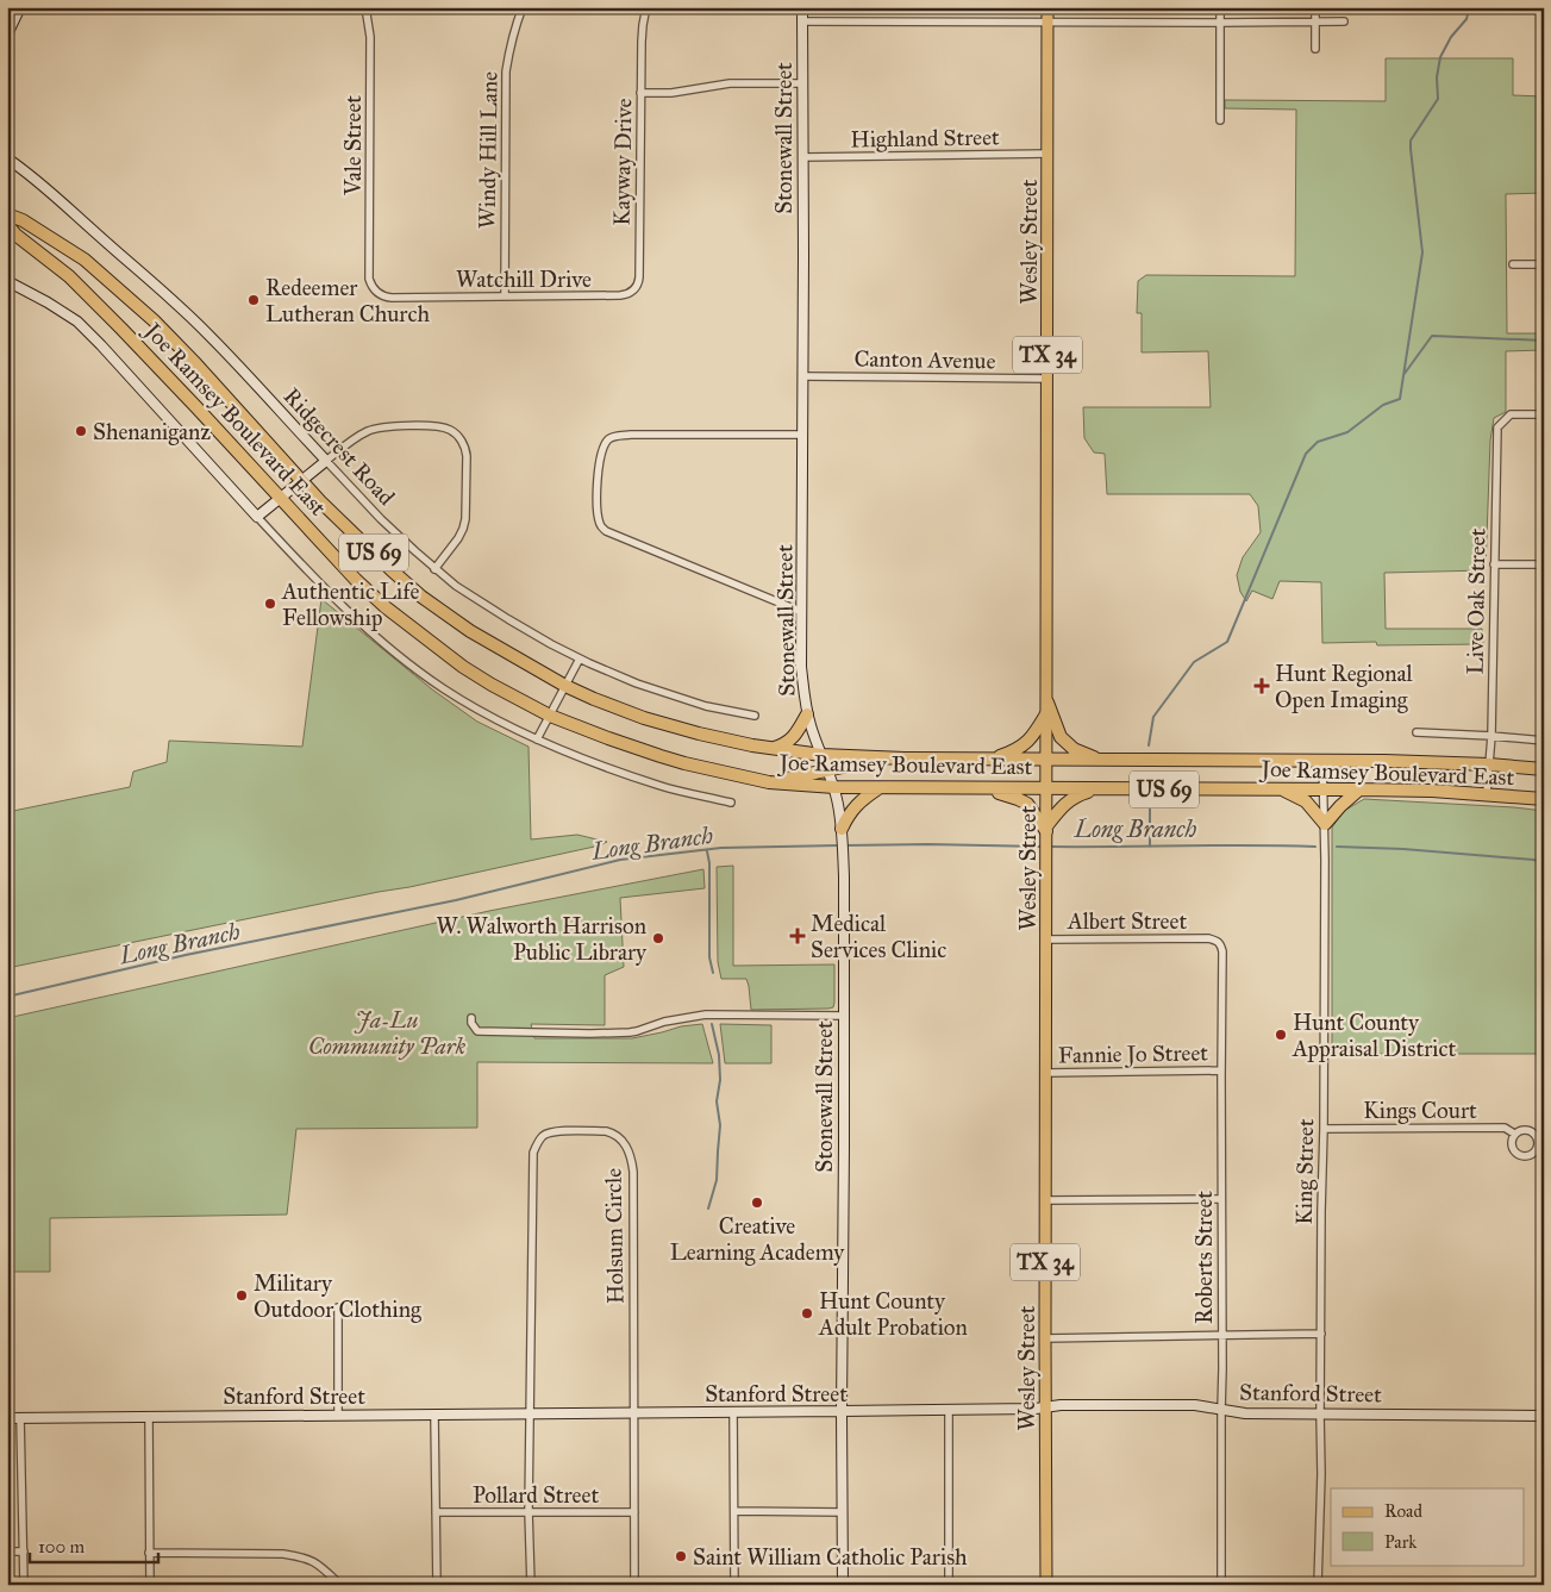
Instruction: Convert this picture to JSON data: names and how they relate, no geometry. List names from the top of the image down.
{
  "streets": {
    "highway": ["Joe Ramsey Boulevard East", "US 69"],
    "main road": ["Wesley Street", "TX 34"],
    "street": [
      "Stonewall Street",
      "Highland Street",
      "Vale Street",
      "Windy Hill Lane",
      "Kayway Drive",
      "Watchill Drive",
      "Canton Avenue",
      "Ridgecrest Road",
      "Live Oak Street",
      "Albert Street",
      "Fannie Jo Street",
      "Kings Court",
      "King Street",
      "Holsum Circle",
      "Roberts Street",
      "Stanford Street",
      "Pollard Street"
    ]
  },
  "crossings": [
    ["Stonewall Street", "Highland Street"],
    ["Stonewall Street", "Canton Avenue"],
    ["Stonewall Street", "Joe Ramsey Boulevard East"],
    ["Stonewall Street", "Stanford Street"],
    ["Highland Street", "Wesley Street"],
    ["Vale Street", "Watchill Drive"],
    ["Windy Hill Lane", "Watchill Drive"],
    ["Kayway Drive", "Watchill Drive"],
    ["Wesley Street", "Canton Avenue"],
    ["Wesley Street", "Joe Ramsey Boulevard East"],
    ["Wesley Street", "Albert Street"],
    ["Wesley Street", "Fannie Jo Street"],
    ["Wesley Street", "Stanford Street"],
    ["Joe Ramsey Boulevard East", "Live Oak Street"],
    ["Joe Ramsey Boulevard East", "King Street"],
    ["Albert Street", "Roberts Street"],
    ["Fannie Jo Street", "Roberts Street"],
    ["Kings Court", "King Street"],
    ["King Street", "Stanford Street"],
    ["Holsum Circle", "Stanford Street"],
    ["Roberts Street", "Stanford Street"]
  ],
  "water": ["Long Branch"],
  "parks": ["Ja-Lu Community Park"],
  "places": {
    "other": [
      "Redeemer Lutheran Church",
      "Shenaniganz",
      "Authentic Life Fellowship",
      "W. Walworth Harrison Public Library",
      "Hunt County Appraisal District",
      "Creative Learning Academy",
      "Military Outdoor Clothing",
      "Hunt County Adult Probation",
      "Saint William Catholic Parish"
    ],
    "health": ["Hunt Regional Open Imaging", "Medical Services Clinic"]
  },
  "legend": ["Road", "Park"],
  "scale_bar": "100 m"
}
